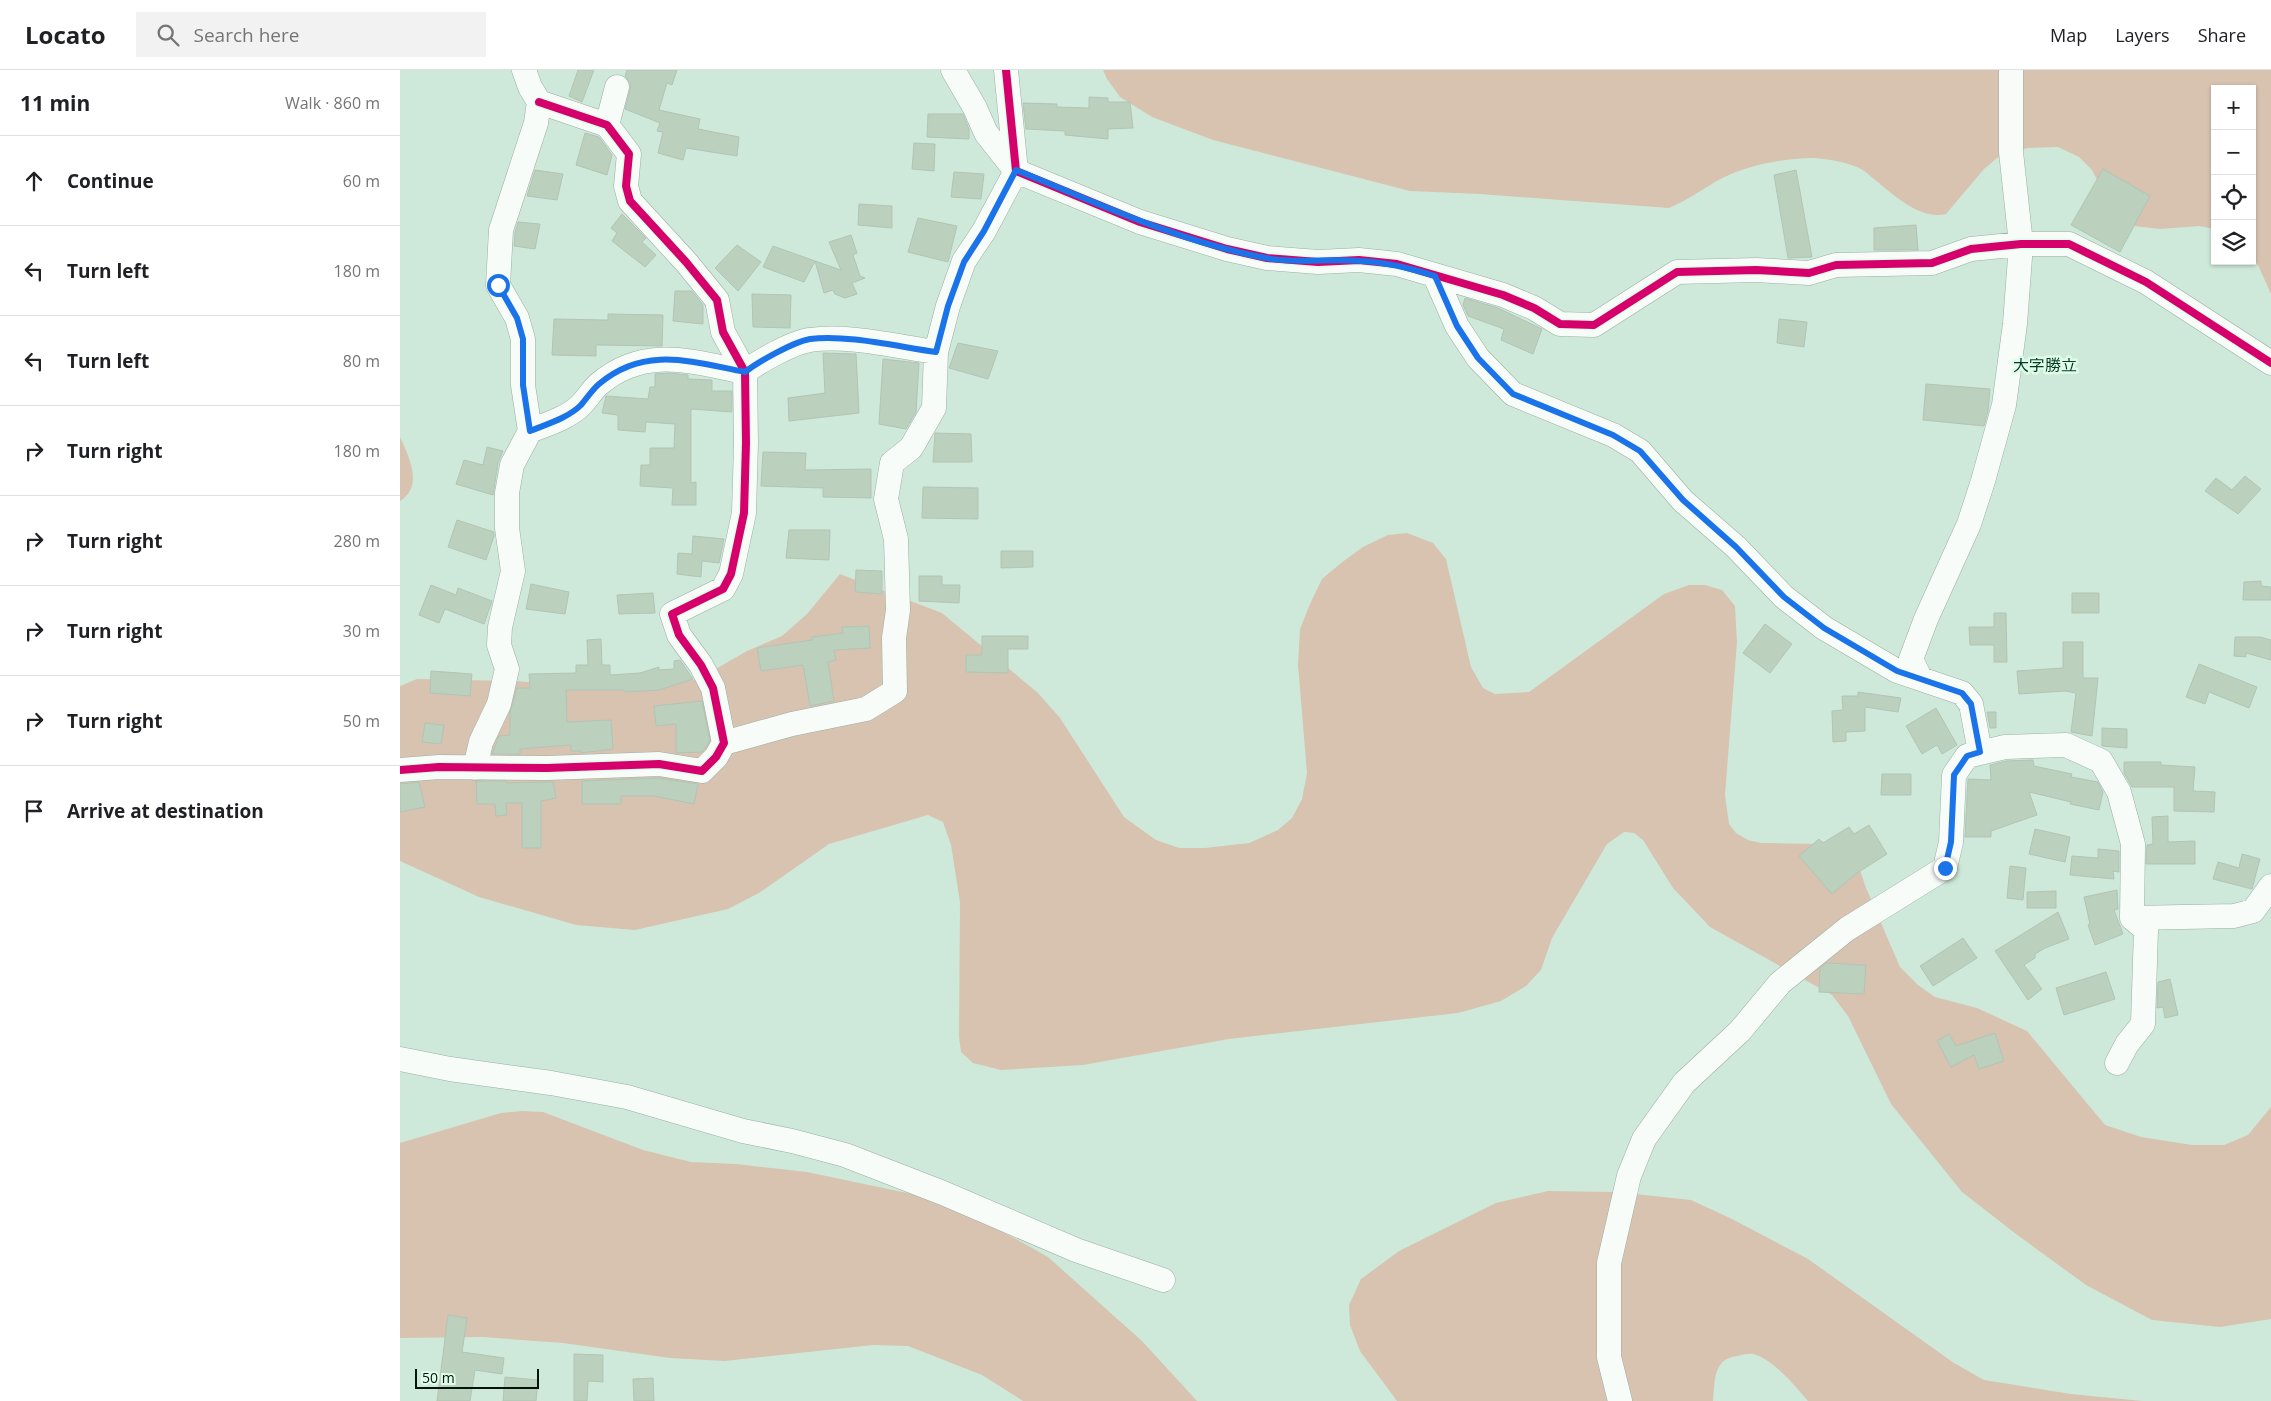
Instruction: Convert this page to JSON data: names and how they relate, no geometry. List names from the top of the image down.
{
  "districts": ["大字勝立"],
  "scale_bar": "50 m",
  "page": {
    "header": "Locato",
    "search": "Search here",
    "nav": ["Map", "Layers", "Share"],
    "heading": ["11 min", "Walk · 860 m"],
    "map_buttons": ["+", "−"],
    "list": [
      ["Continue", "60 m"],
      ["Turn left", "180 m"],
      ["Turn left", "80 m"],
      ["Turn right", "180 m"],
      ["Turn right", "280 m"],
      ["Turn right", "30 m"],
      ["Turn right", "50 m"],
      "Arrive at destination"
    ],
    "scale": "50 m"
  }
}
